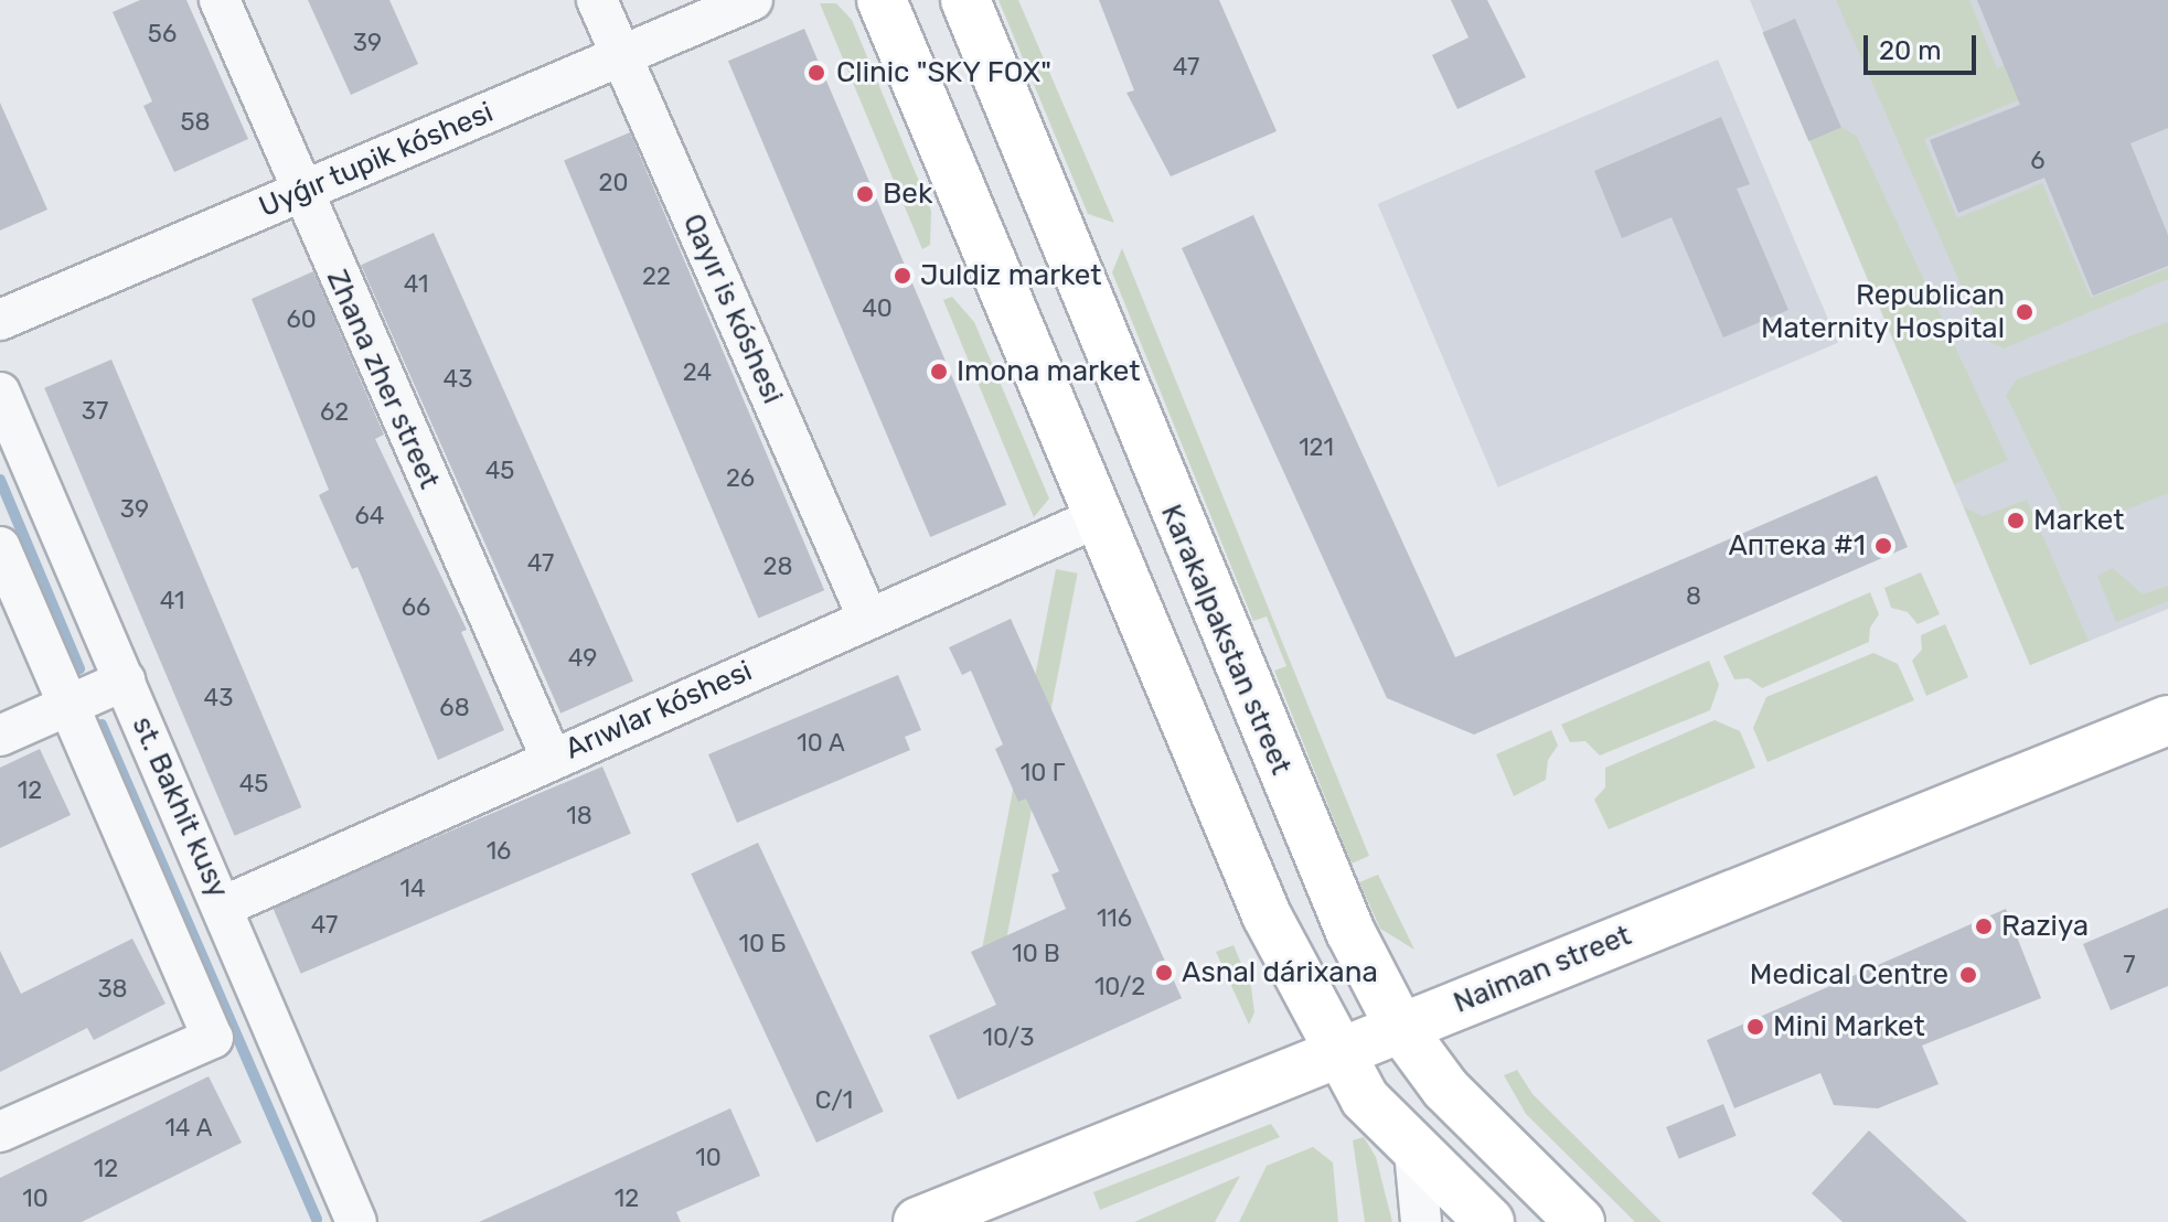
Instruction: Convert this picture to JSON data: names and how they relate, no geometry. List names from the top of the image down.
{
  "streets": {
    "main road": ["Karakalpakstan street", "Naiman street"],
    "street": [
      "Uyǵır tupik kóshesi",
      "Qayır is kóshesi",
      "Zhana zher street",
      "Arıwlar kóshesi",
      "st. Bakhit kusy"
    ]
  },
  "crossings": [
    ["Uyǵır tupik kóshesi", "Qayır is kóshesi"],
    ["Uyǵır tupik kóshesi", "Zhana zher street"],
    ["Qayır is kóshesi", "Arıwlar kóshesi"],
    ["Zhana zher street", "Arıwlar kóshesi"],
    ["Karakalpakstan street", "Naiman street"],
    ["Arıwlar kóshesi", "st. Bakhit kusy"]
  ],
  "places": [
    "Clinic \"SKY FOX\"",
    "Bek",
    "Juldiz market",
    "Republican Maternity Hospital",
    "Imona market",
    "Market",
    "Аптека #1",
    "Raziya",
    "Asnal dárixana",
    "Medical Centre",
    "Mini Market"
  ],
  "house_numbers": [
    "56",
    "39",
    "47",
    "58",
    "6",
    "20",
    "22",
    "41",
    "40",
    "60",
    "24",
    "43",
    "37",
    "62",
    "121",
    "45",
    "26",
    "39",
    "64",
    "47",
    "28",
    "8",
    "41",
    "66",
    "49",
    "43",
    "68",
    "10 А",
    "10 Г",
    "45",
    "12",
    "18",
    "16",
    "14",
    "116",
    "47",
    "10 Б",
    "10 В",
    "7",
    "10/2",
    "38",
    "10/3",
    "С/1",
    "14 А",
    "10",
    "12",
    "10",
    "12"
  ],
  "scale_bar": "20 m"
}
